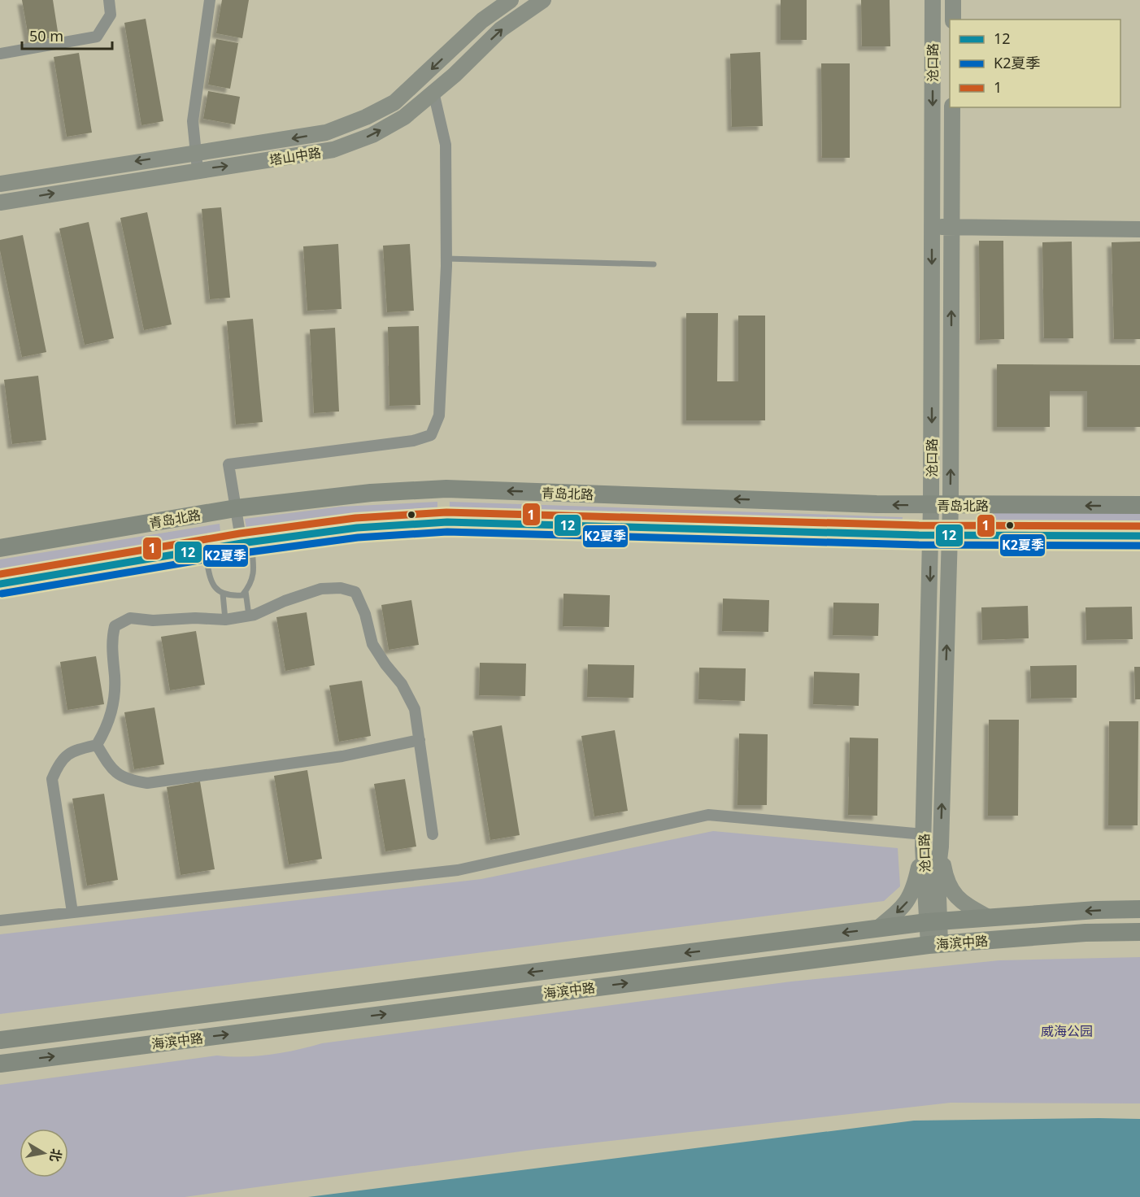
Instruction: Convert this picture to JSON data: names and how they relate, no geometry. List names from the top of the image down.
{
  "streets": {
    "main road": [
      "沧口路",
      "塔山中路",
      "青岛北路",
      "海滨中路"
    ]
  },
  "crossings": [
    ["沧口路", "青岛北路"],
    ["沧口路", "海滨中路"]
  ],
  "parks": ["威海公园"],
  "lines": ["transit line 1", "transit line 12", "transit line K2夏季"],
  "legend": ["12", "K2夏季", "1"],
  "scale_bar": "50 m",
  "north": "right"
}
